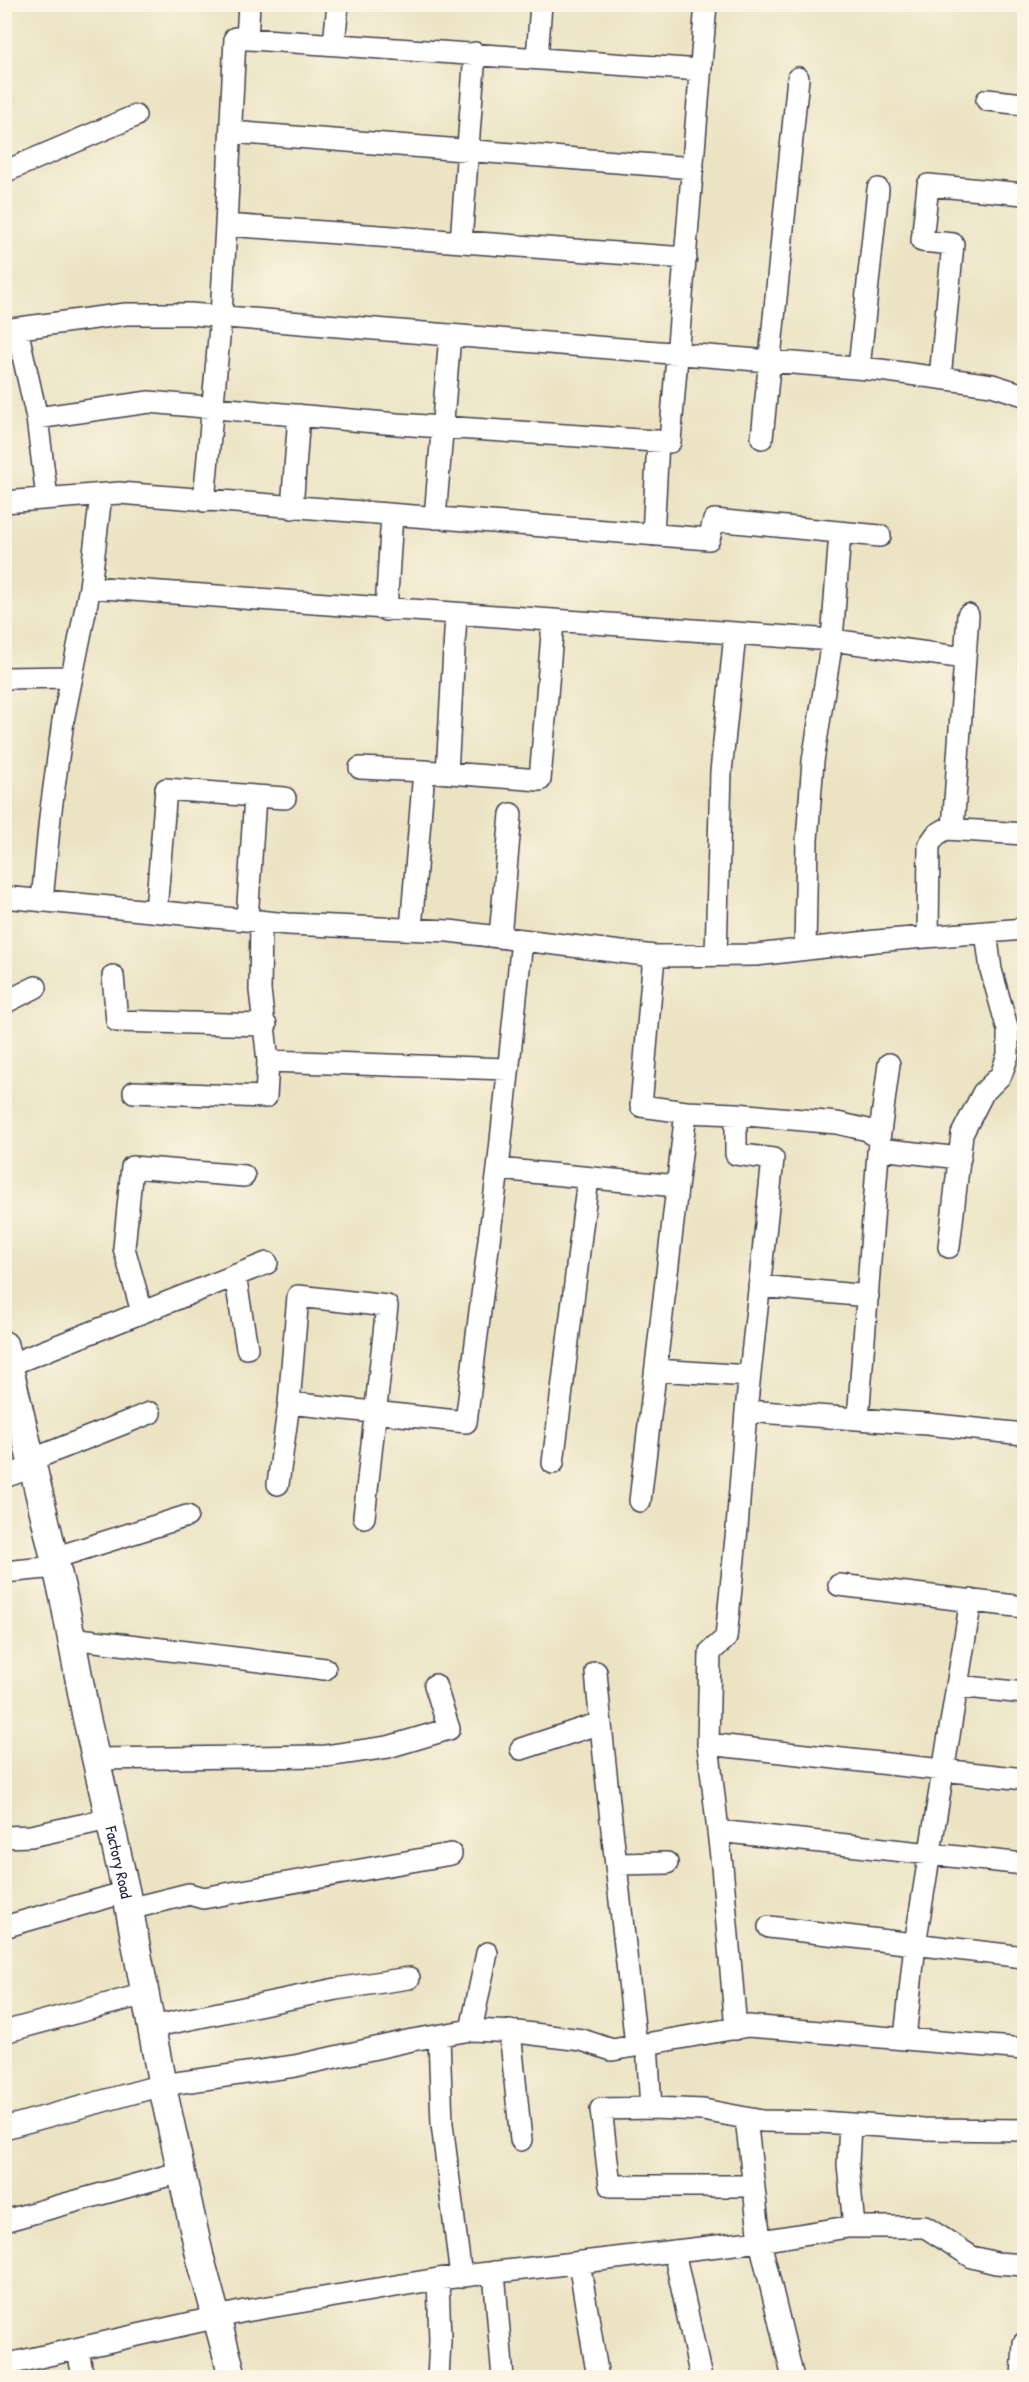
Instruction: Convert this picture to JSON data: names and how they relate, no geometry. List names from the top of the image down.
{
  "streets": {
    "main road": ["Factory Road"]
  }
}
